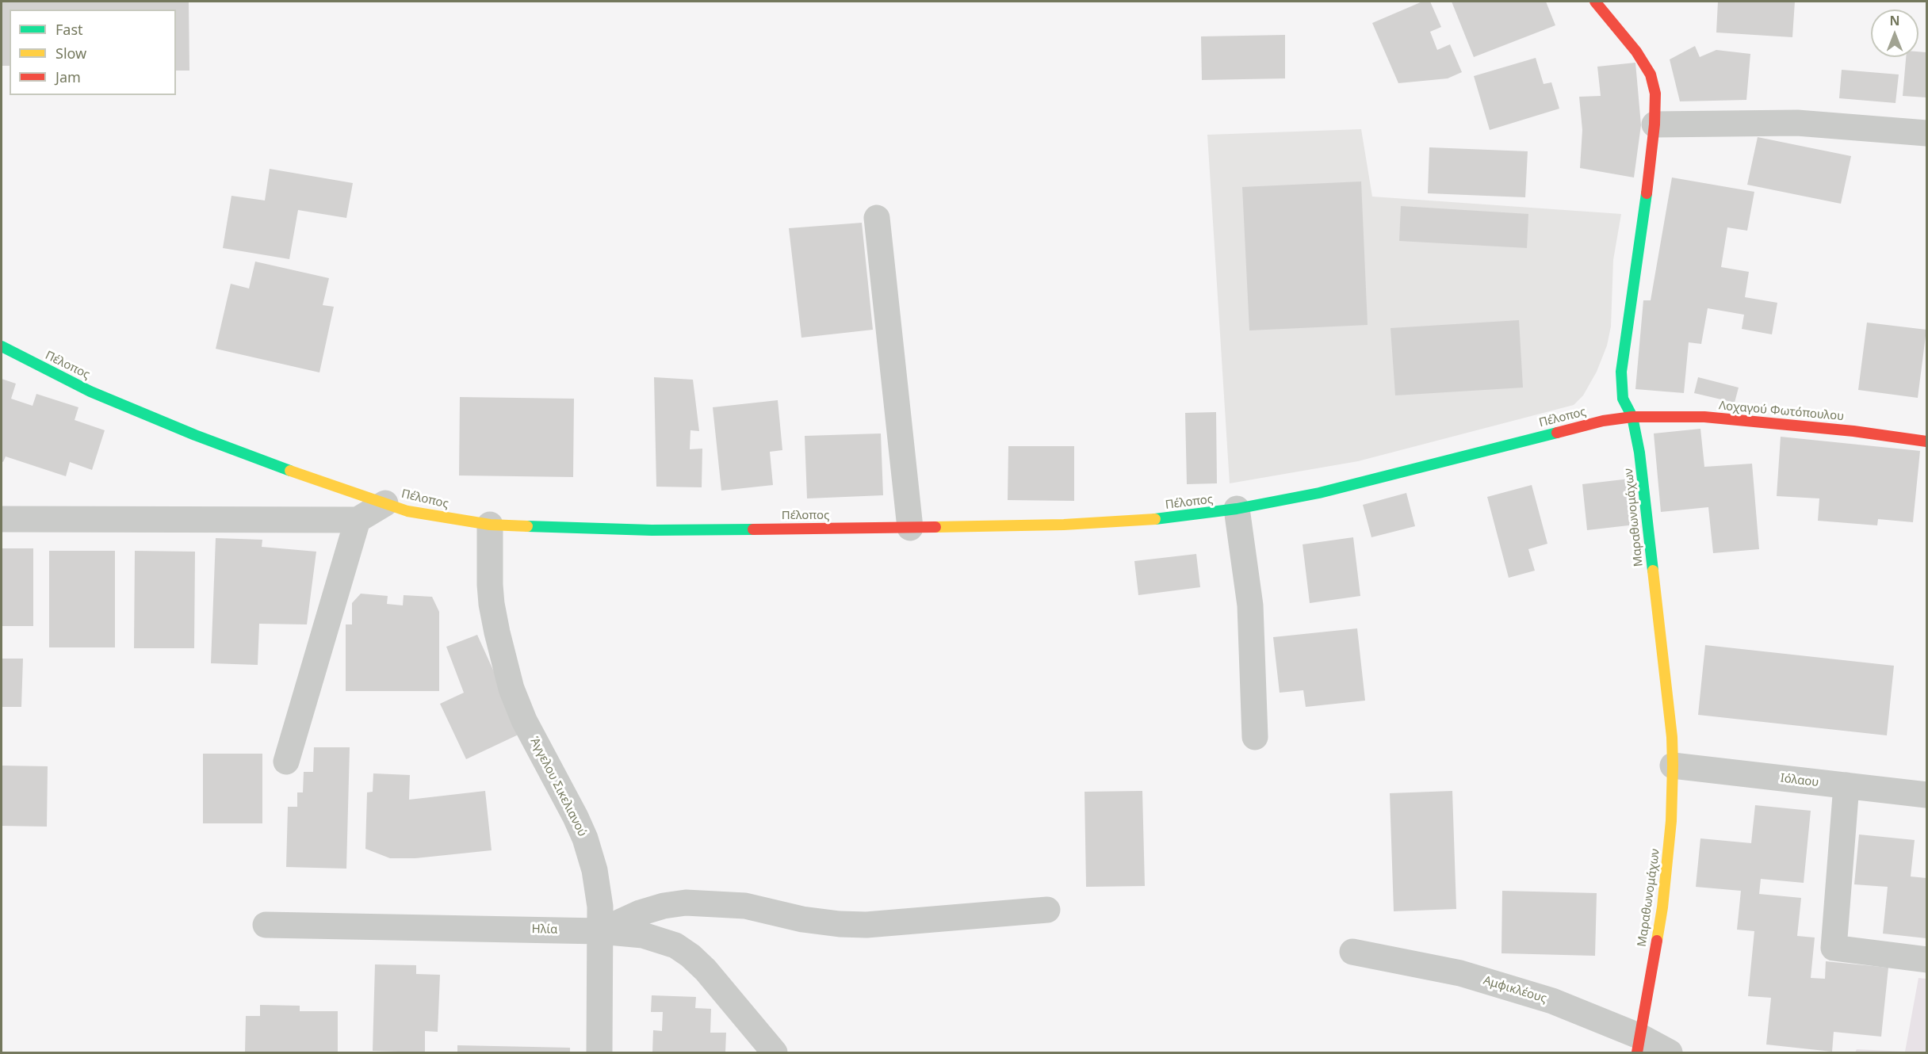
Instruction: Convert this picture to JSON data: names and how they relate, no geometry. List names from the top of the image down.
{
  "streets": {
    "street": [
      "Πέλοπος",
      "Λοχαγού Φωτόπουλου",
      "Μαραθωνομάχων",
      "Ιόλαου",
      "Άγγελου Σικελιανού",
      "Ηλία",
      "Αμφικλέους"
    ]
  },
  "crossings": [
    ["Πέλοπος", "Λοχαγού Φωτόπουλου"],
    ["Πέλοπος", "Μαραθωνομάχων"],
    ["Πέλοπος", "Άγγελου Σικελιανού"],
    ["Λοχαγού Φωτόπουλου", "Μαραθωνομάχων"],
    ["Μαραθωνομάχων", "Ιόλαου"],
    ["Μαραθωνομάχων", "Αμφικλέους"],
    ["Άγγελου Σικελιανού", "Ηλία"]
  ],
  "legend": ["Fast", "Slow", "Jam"],
  "north": "top"
}
